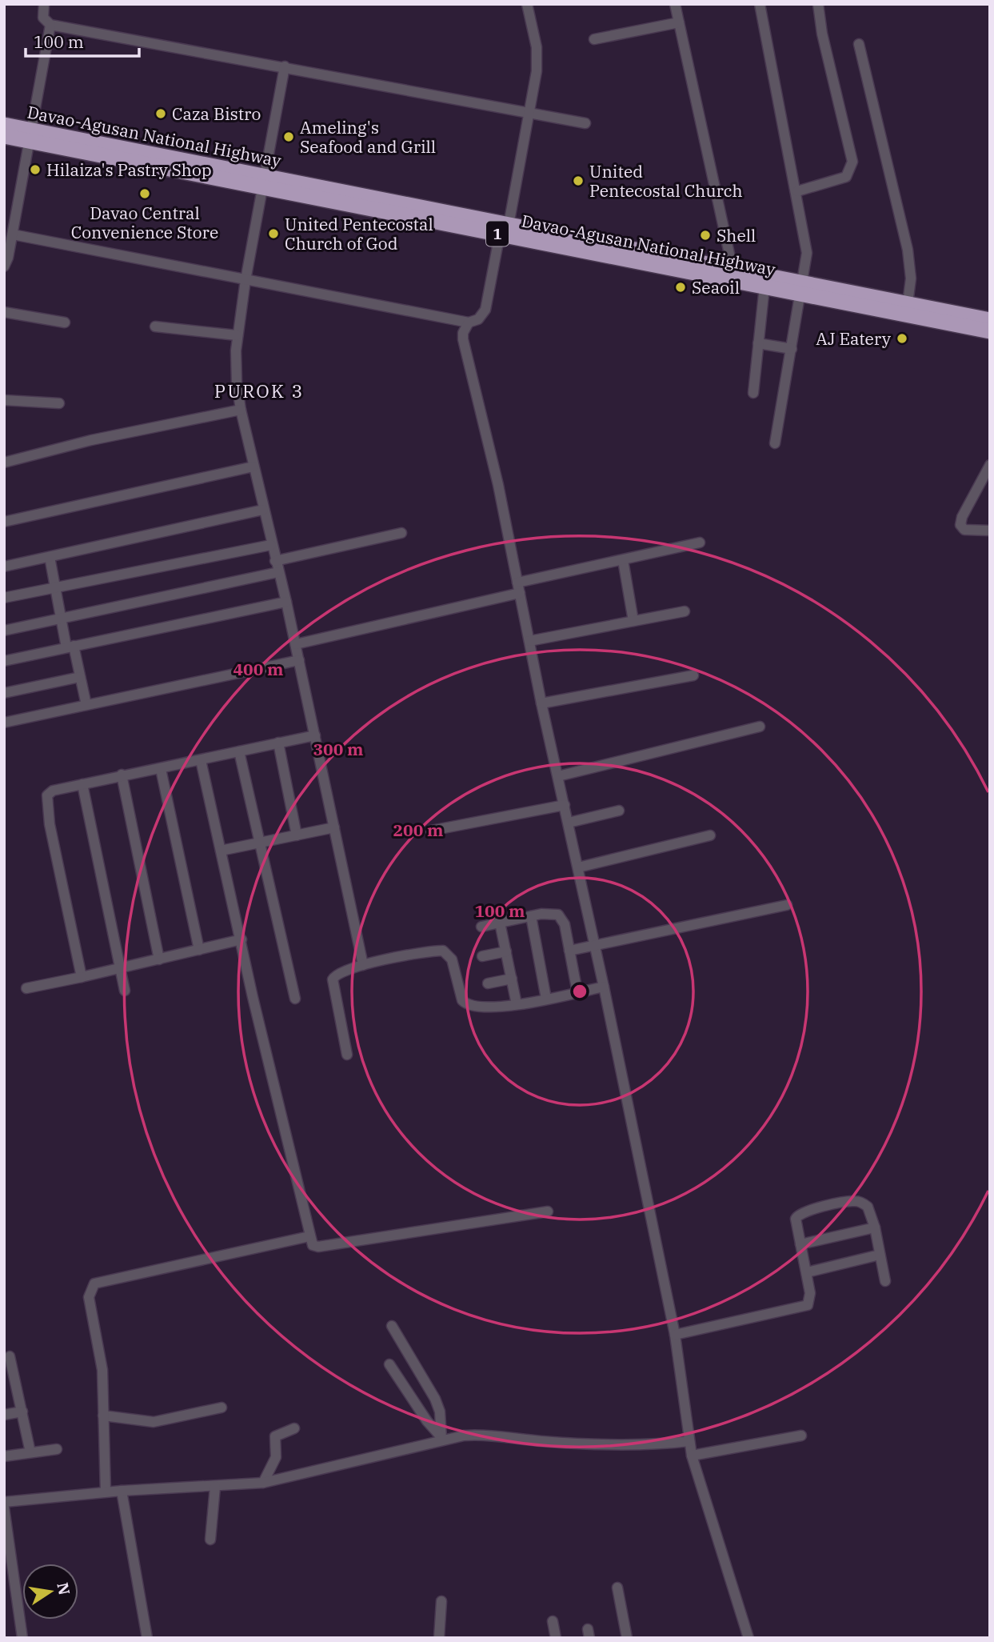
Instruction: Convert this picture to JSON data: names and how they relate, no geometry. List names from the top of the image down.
{
  "streets": {
    "highway": ["Davao-Agusan National Highway", "1"]
  },
  "districts": ["PUROK 3"],
  "places": [
    "Caza Bistro",
    "Ameling's Seafood and Grill",
    "Hilaiza's Pastry Shop",
    "United Pentecostal Church",
    "Davao Central Convenience Store",
    "United Pentecostal Church of God",
    "Shell",
    "Seaoil",
    "AJ Eatery"
  ],
  "scale_bar": "100 m",
  "north": "right",
  "rings": [
    "400 m",
    "300 m",
    "200 m",
    "100 m"
  ]
}
